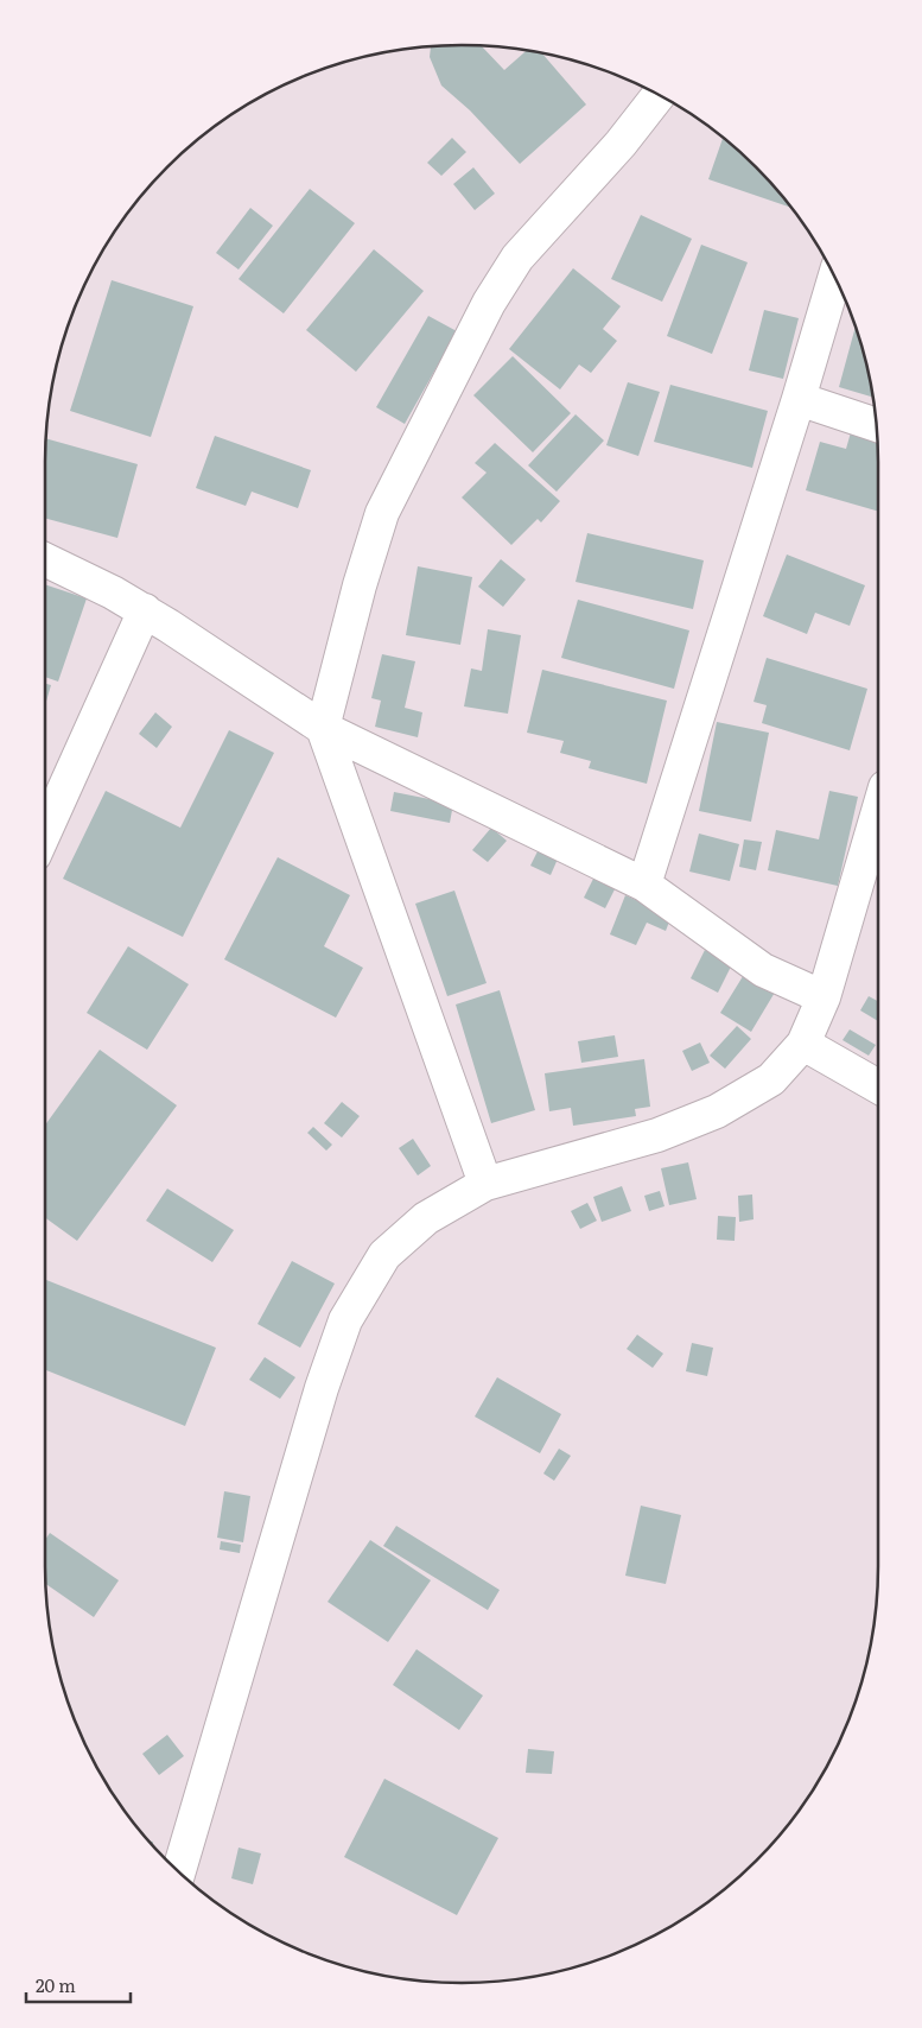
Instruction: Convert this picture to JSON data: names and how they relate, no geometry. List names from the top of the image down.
{
  "scale_bar": "20 m"
}
